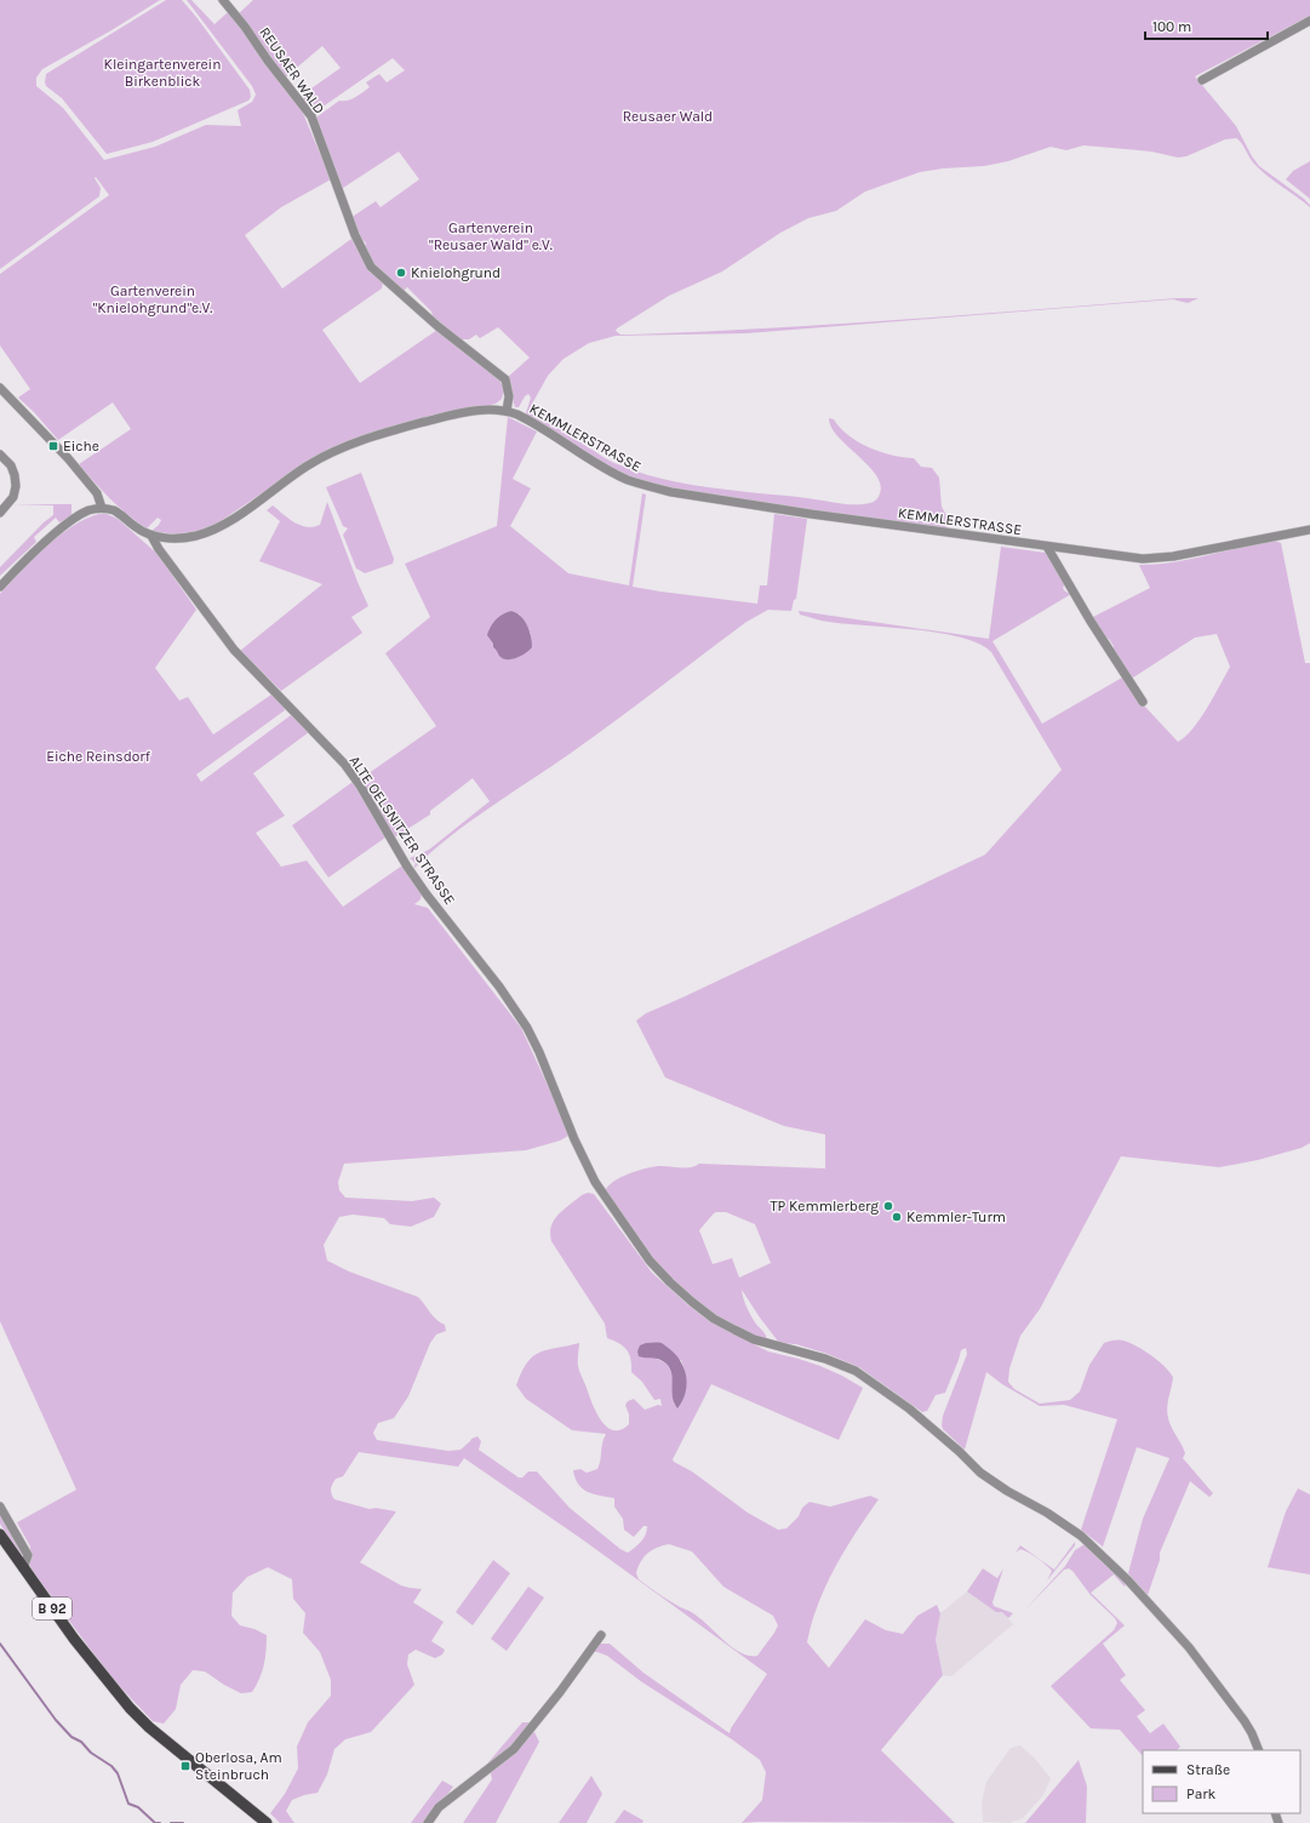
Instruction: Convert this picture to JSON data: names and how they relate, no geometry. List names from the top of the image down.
{
  "streets": {
    "main road": ["B 92"],
    "street": ["REUSAER WALD", "KEMMLERSTRASSE", "ALTE OELSNITZER STRASSE"]
  },
  "crossings": [
    ["REUSAER WALD", "KEMMLERSTRASSE"],
    ["KEMMLERSTRASSE", "ALTE OELSNITZER STRASSE"]
  ],
  "parks": [
    "Kleingartenverein Birkenblick",
    "Reusaer Wald",
    "Gartenverein \"Reusaer Wald\" e.V.",
    "Gartenverein \"Knielohgrund\"e.V.",
    "Eiche Reinsdorf"
  ],
  "places": {
    "other": ["Knielohgrund", "TP Kemmlerberg", "Kemmler-Turm"],
    "transit": ["Eiche", "Oberlosa, Am Steinbruch"]
  },
  "legend": ["Straße", "Park"],
  "scale_bar": "100 m"
}
